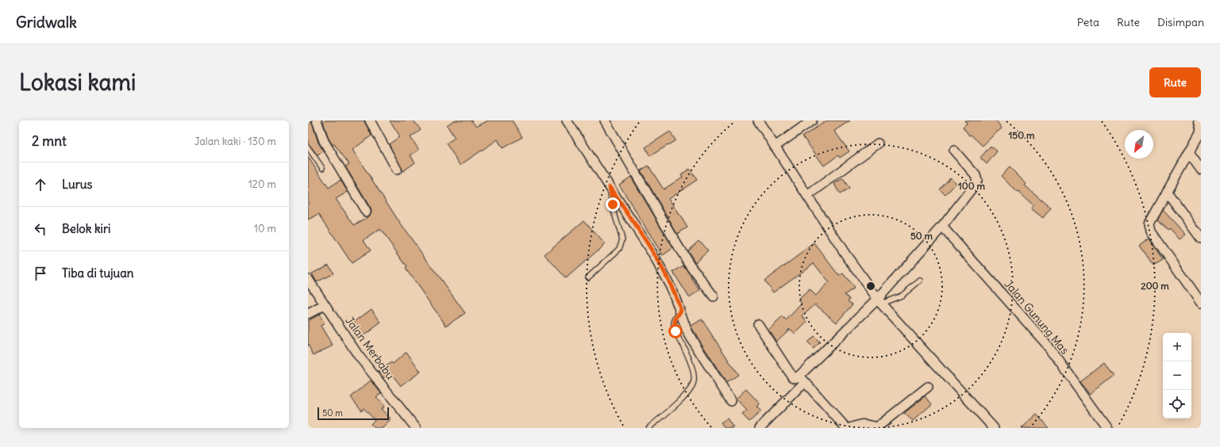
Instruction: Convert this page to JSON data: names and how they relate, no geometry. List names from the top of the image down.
{
  "streets": {
    "street": ["Jalan Gunung Mas", "Jalan Merbabu"]
  },
  "scale_bar": "50 m",
  "north": "bottom left",
  "page": {
    "header": "Gridwalk",
    "nav": ["Peta", "Rute", "Disimpan"],
    "buttons": "Rute",
    "title": "Lokasi kami",
    "heading": ["2 mnt", "Jalan kaki · 130 m"],
    "list": [
      ["Lurus", "120 m"],
      ["Belok kiri", "10 m"],
      "Tiba di tujuan"
    ],
    "map_buttons": ["+", "−"],
    "scale": "50 m"
  },
  "rings": [
    "150 m",
    "100 m",
    "50 m",
    "200 m"
  ]
}
